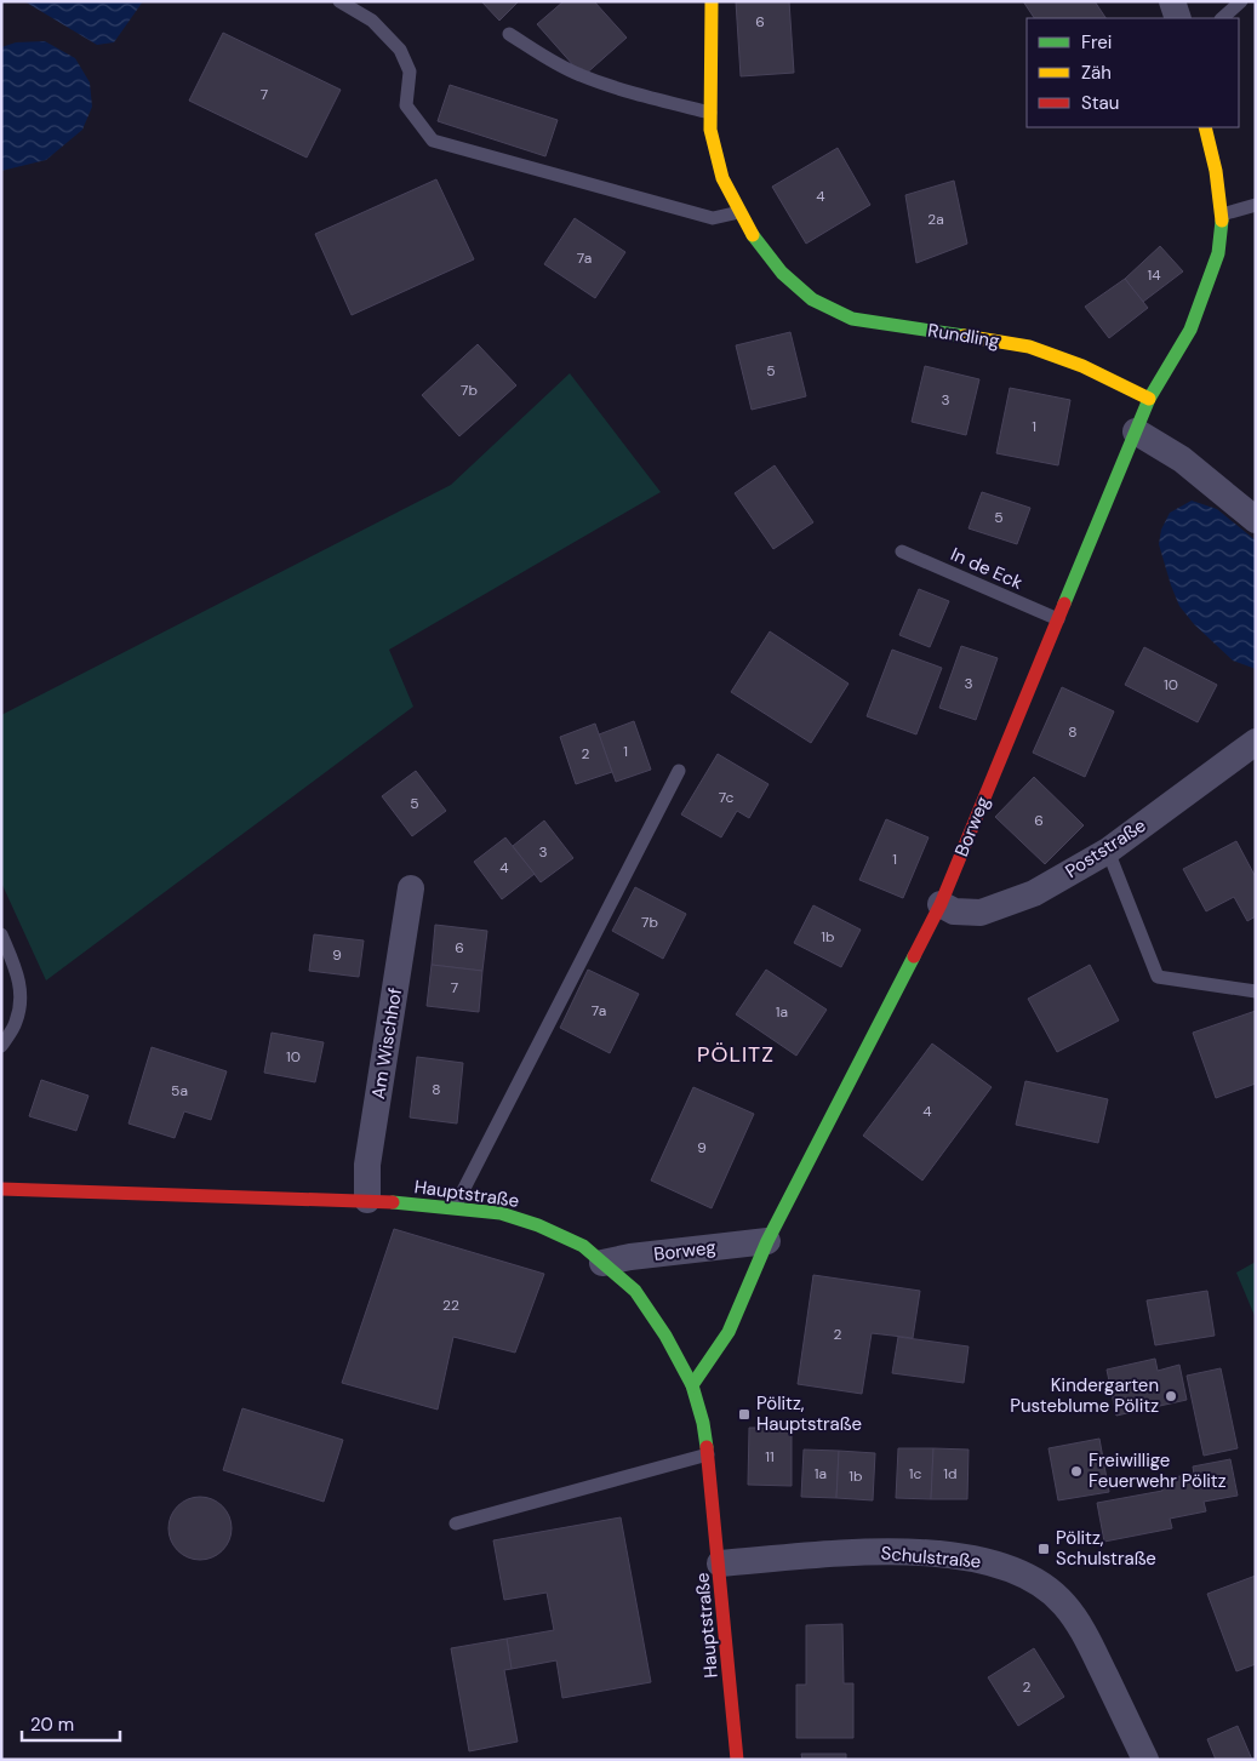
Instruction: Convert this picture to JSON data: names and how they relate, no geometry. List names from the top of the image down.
{
  "streets": {
    "street": [
      "Rundling",
      "Borweg",
      "Poststraße",
      "Am Wischhof",
      "Hauptstraße",
      "Schulstraße"
    ],
    "lane": ["In de Eck"]
  },
  "crossings": [
    ["Rundling", "Borweg"],
    ["In de Eck", "Borweg"],
    ["Borweg", "Poststraße"],
    ["Borweg", "Hauptstraße"],
    ["Am Wischhof", "Hauptstraße"],
    ["Hauptstraße", "Schulstraße"]
  ],
  "districts": ["PÖLITZ"],
  "places": {
    "other": ["Kindergarten Pusteblume Pölitz", "Freiwillige Feuerwehr Pölitz"],
    "transit": ["Pölitz, Hauptstraße", "Pölitz, Schulstraße"]
  },
  "house_numbers": [
    "6",
    "7",
    "4",
    "2a",
    "7a",
    "14",
    "5",
    "7b",
    "3",
    "1",
    "5",
    "3",
    "10",
    "8",
    "1",
    "2",
    "7c",
    "5",
    "6",
    "3",
    "1",
    "4",
    "7b",
    "1b",
    "6",
    "9",
    "7",
    "7a",
    "1a",
    "10",
    "8",
    "5a",
    "4",
    "9",
    "22",
    "2",
    "11",
    "1a",
    "1c",
    "1d",
    "1b",
    "2"
  ],
  "legend": ["Frei", "Zäh", "Stau"],
  "scale_bar": "20 m"
}
